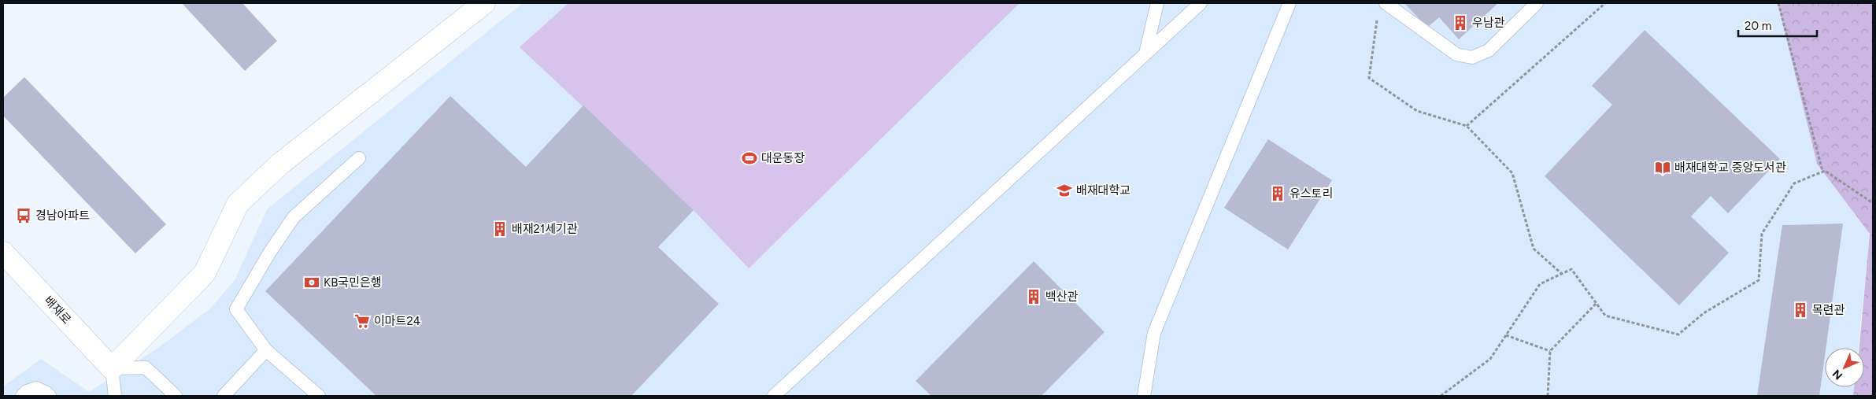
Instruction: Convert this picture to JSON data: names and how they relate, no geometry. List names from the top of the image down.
{
  "streets": {
    "street": ["배재로"]
  },
  "places": {
    "building": [
      "우남관",
      "유스토리",
      "배재21세기관",
      "백산관",
      "목련관"
    ],
    "sports": ["대운동장"],
    "library": ["배재대학교 중앙도서관"],
    "school or university": ["배재대학교"],
    "bus stop": ["경남아파트"],
    "bank": ["KB국민은행"],
    "supermarket": ["이마트24"]
  },
  "scale_bar": "20 m",
  "north": "bottom left"
}
